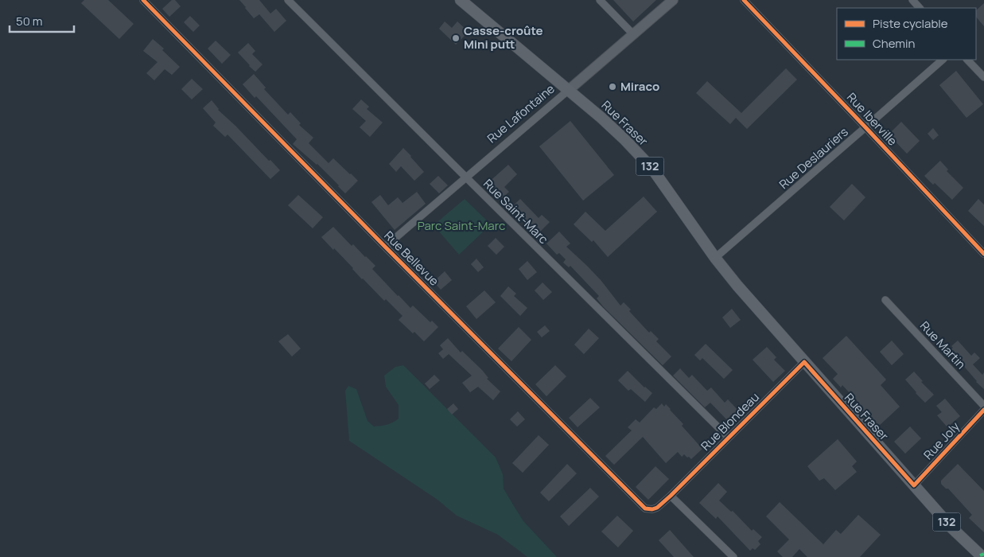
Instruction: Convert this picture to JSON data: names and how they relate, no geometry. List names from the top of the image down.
{
  "streets": {
    "main road": ["Rue Lafontaine", "Rue Fraser", "132"],
    "street": [
      "Rue Iberville",
      "Rue Deslauriers",
      "Rue Saint-Marc",
      "Rue Bellevue",
      "Rue Martin",
      "Rue Blondeau",
      "Rue Joly"
    ]
  },
  "crossings": [
    ["Rue Lafontaine", "Rue Fraser"],
    ["Rue Lafontaine", "Rue Saint-Marc"],
    ["Rue Lafontaine", "Rue Bellevue"],
    ["Rue Iberville", "Rue Deslauriers"],
    ["Rue Fraser", "Rue Deslauriers"],
    ["Rue Fraser", "Rue Blondeau"],
    ["Rue Fraser", "Rue Joly"],
    ["Rue Saint-Marc", "Rue Blondeau"],
    ["Rue Bellevue", "Rue Blondeau"]
  ],
  "parks": ["Parc Saint-Marc"],
  "places": ["Casse-croûte Mini putt", "Miraco"],
  "legend": ["Piste cyclable", "Chemin"],
  "scale_bar": "50 m"
}
